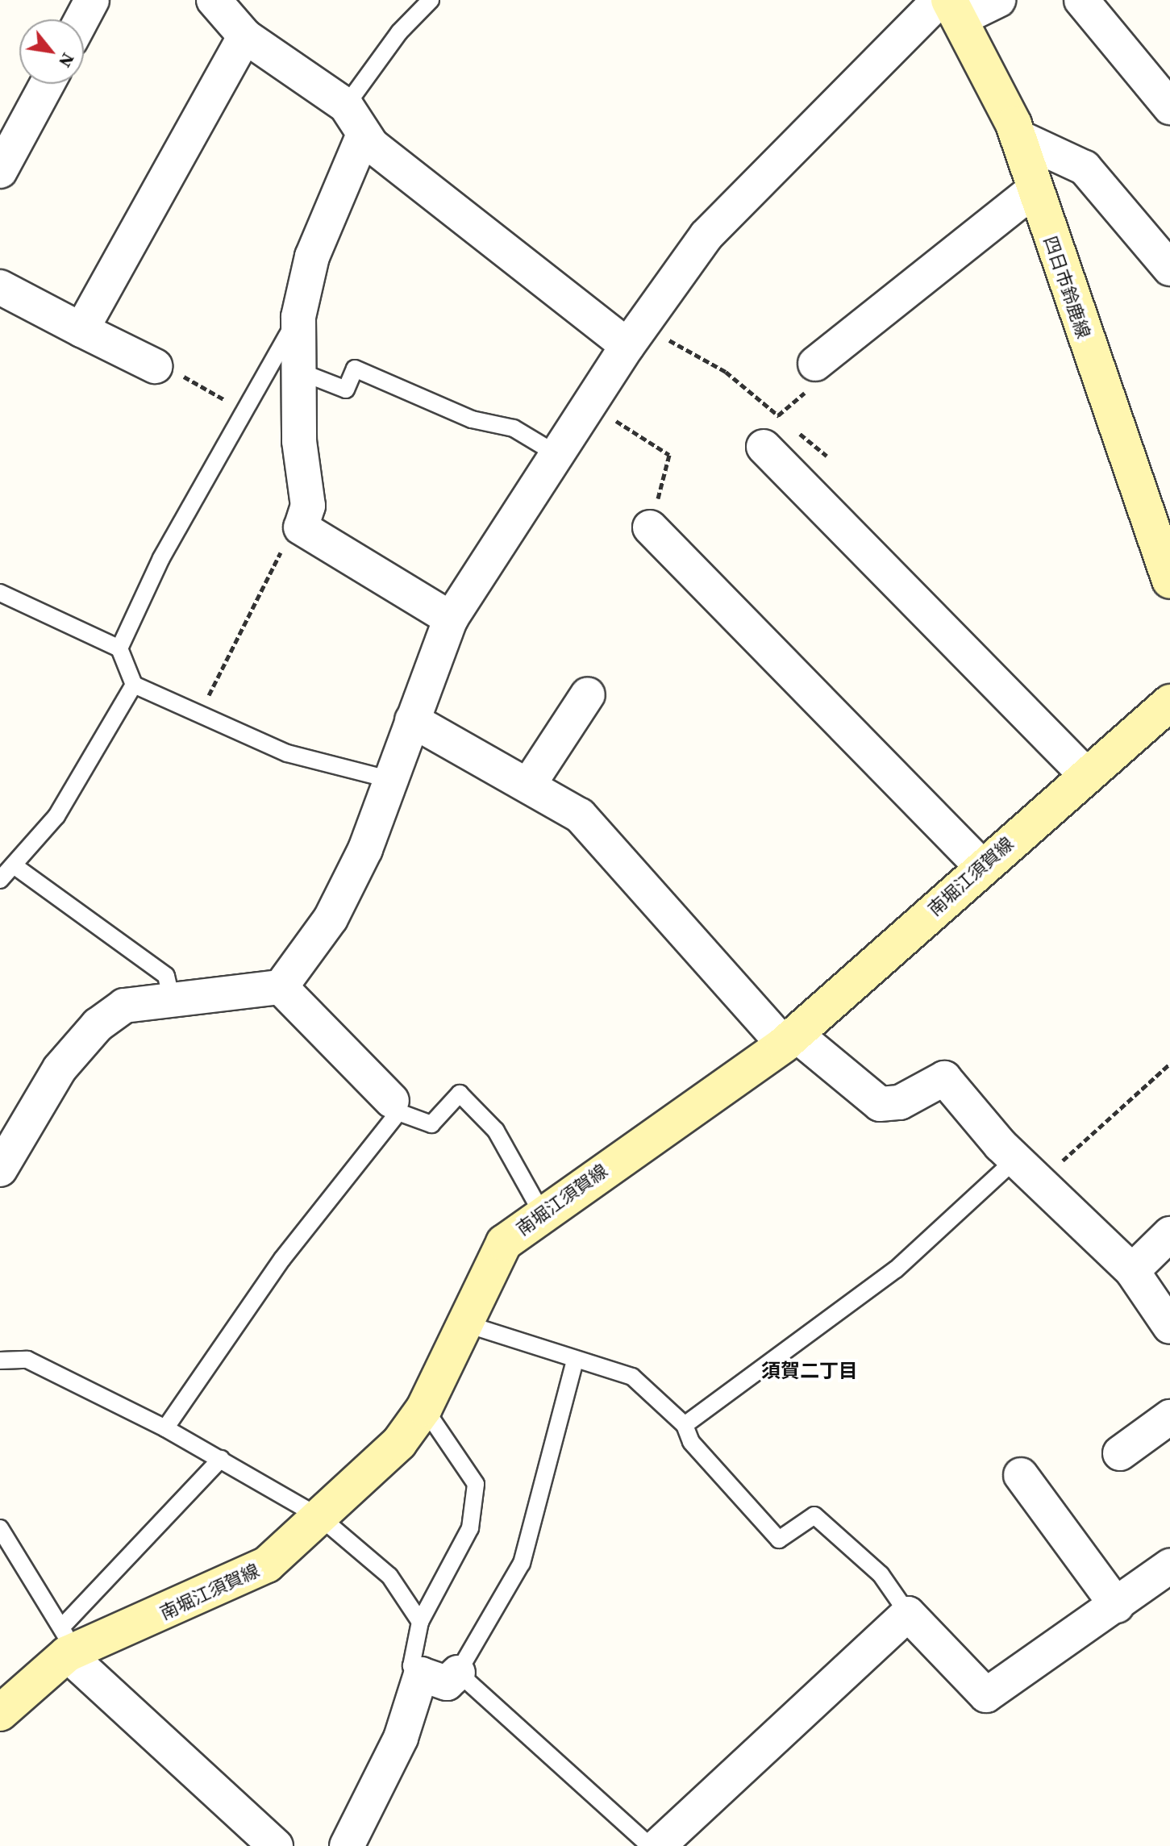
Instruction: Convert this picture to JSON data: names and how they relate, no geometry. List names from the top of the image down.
{
  "streets": {
    "main road": ["四日市鈴鹿線", "南堀江須賀線"]
  },
  "districts": ["須賀二丁目"],
  "north": "bottom right"
}
